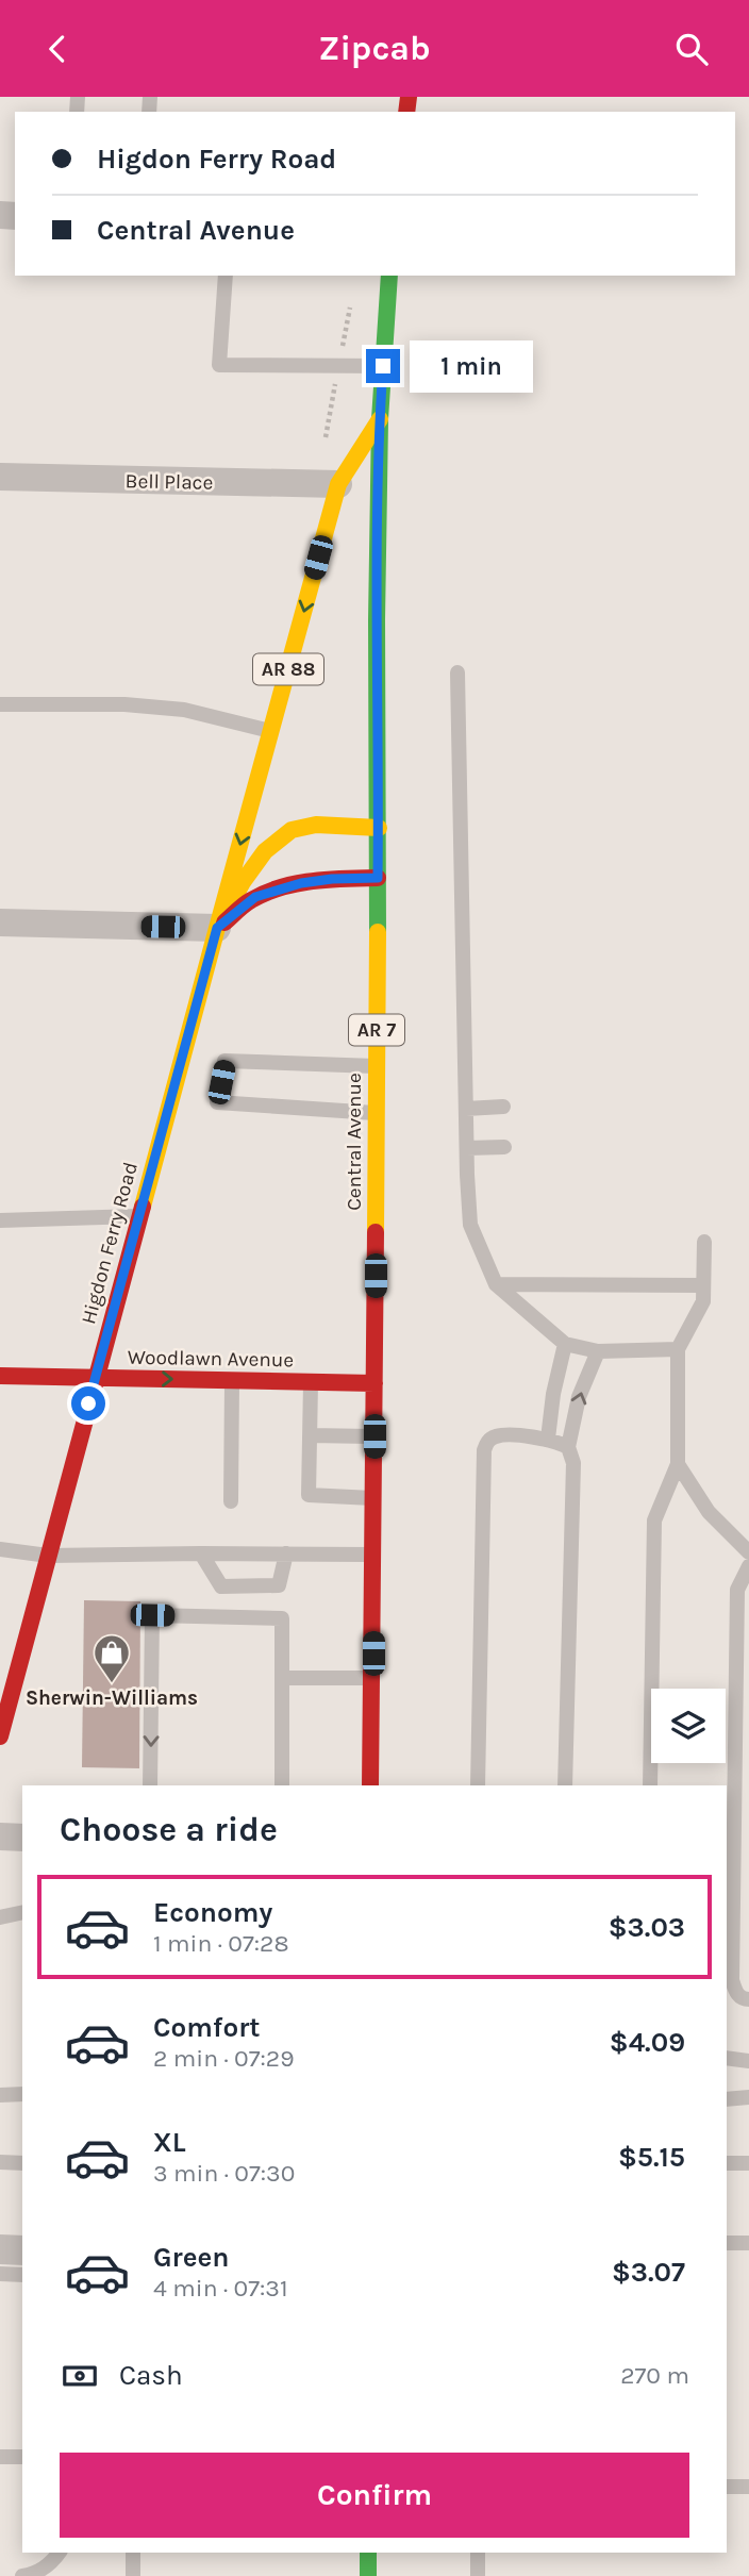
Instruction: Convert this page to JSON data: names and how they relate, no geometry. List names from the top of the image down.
{
  "streets": {
    "main road": [
      "AR 88",
      "AR 7",
      "Central Avenue",
      "Higdon Ferry Road",
      "Woodlawn Avenue"
    ],
    "street": ["Bell Place"]
  },
  "crossings": [
    ["Bell Place", "AR 88"],
    ["AR 88", "Central Avenue"],
    ["AR 88", "Higdon Ferry Road"],
    ["Central Avenue", "Woodlawn Avenue"],
    ["Higdon Ferry Road", "Woodlawn Avenue"]
  ],
  "one_way": ["Woodlawn Avenue"],
  "places": {
    "shop": ["Sherwin-Williams"]
  },
  "page": {
    "header": "Zipcab",
    "banner": ["Higdon Ferry Road", "Central Avenue"],
    "bubble": "1 min",
    "heading": "Choose a ride",
    "list": [
      {
        "name": "Economy",
        "note": "1 min · 07:28",
        "value": "$3.03"
      },
      {
        "name": "Comfort",
        "note": "2 min · 07:29",
        "value": "$4.09"
      },
      {
        "name": "XL",
        "note": "3 min · 07:30",
        "value": "$5.15"
      },
      {
        "name": "Green",
        "note": "4 min · 07:31",
        "value": "$3.07"
      }
    ],
    "pay": ["Cash", "270 m"],
    "buttons": "Confirm"
  }
}
